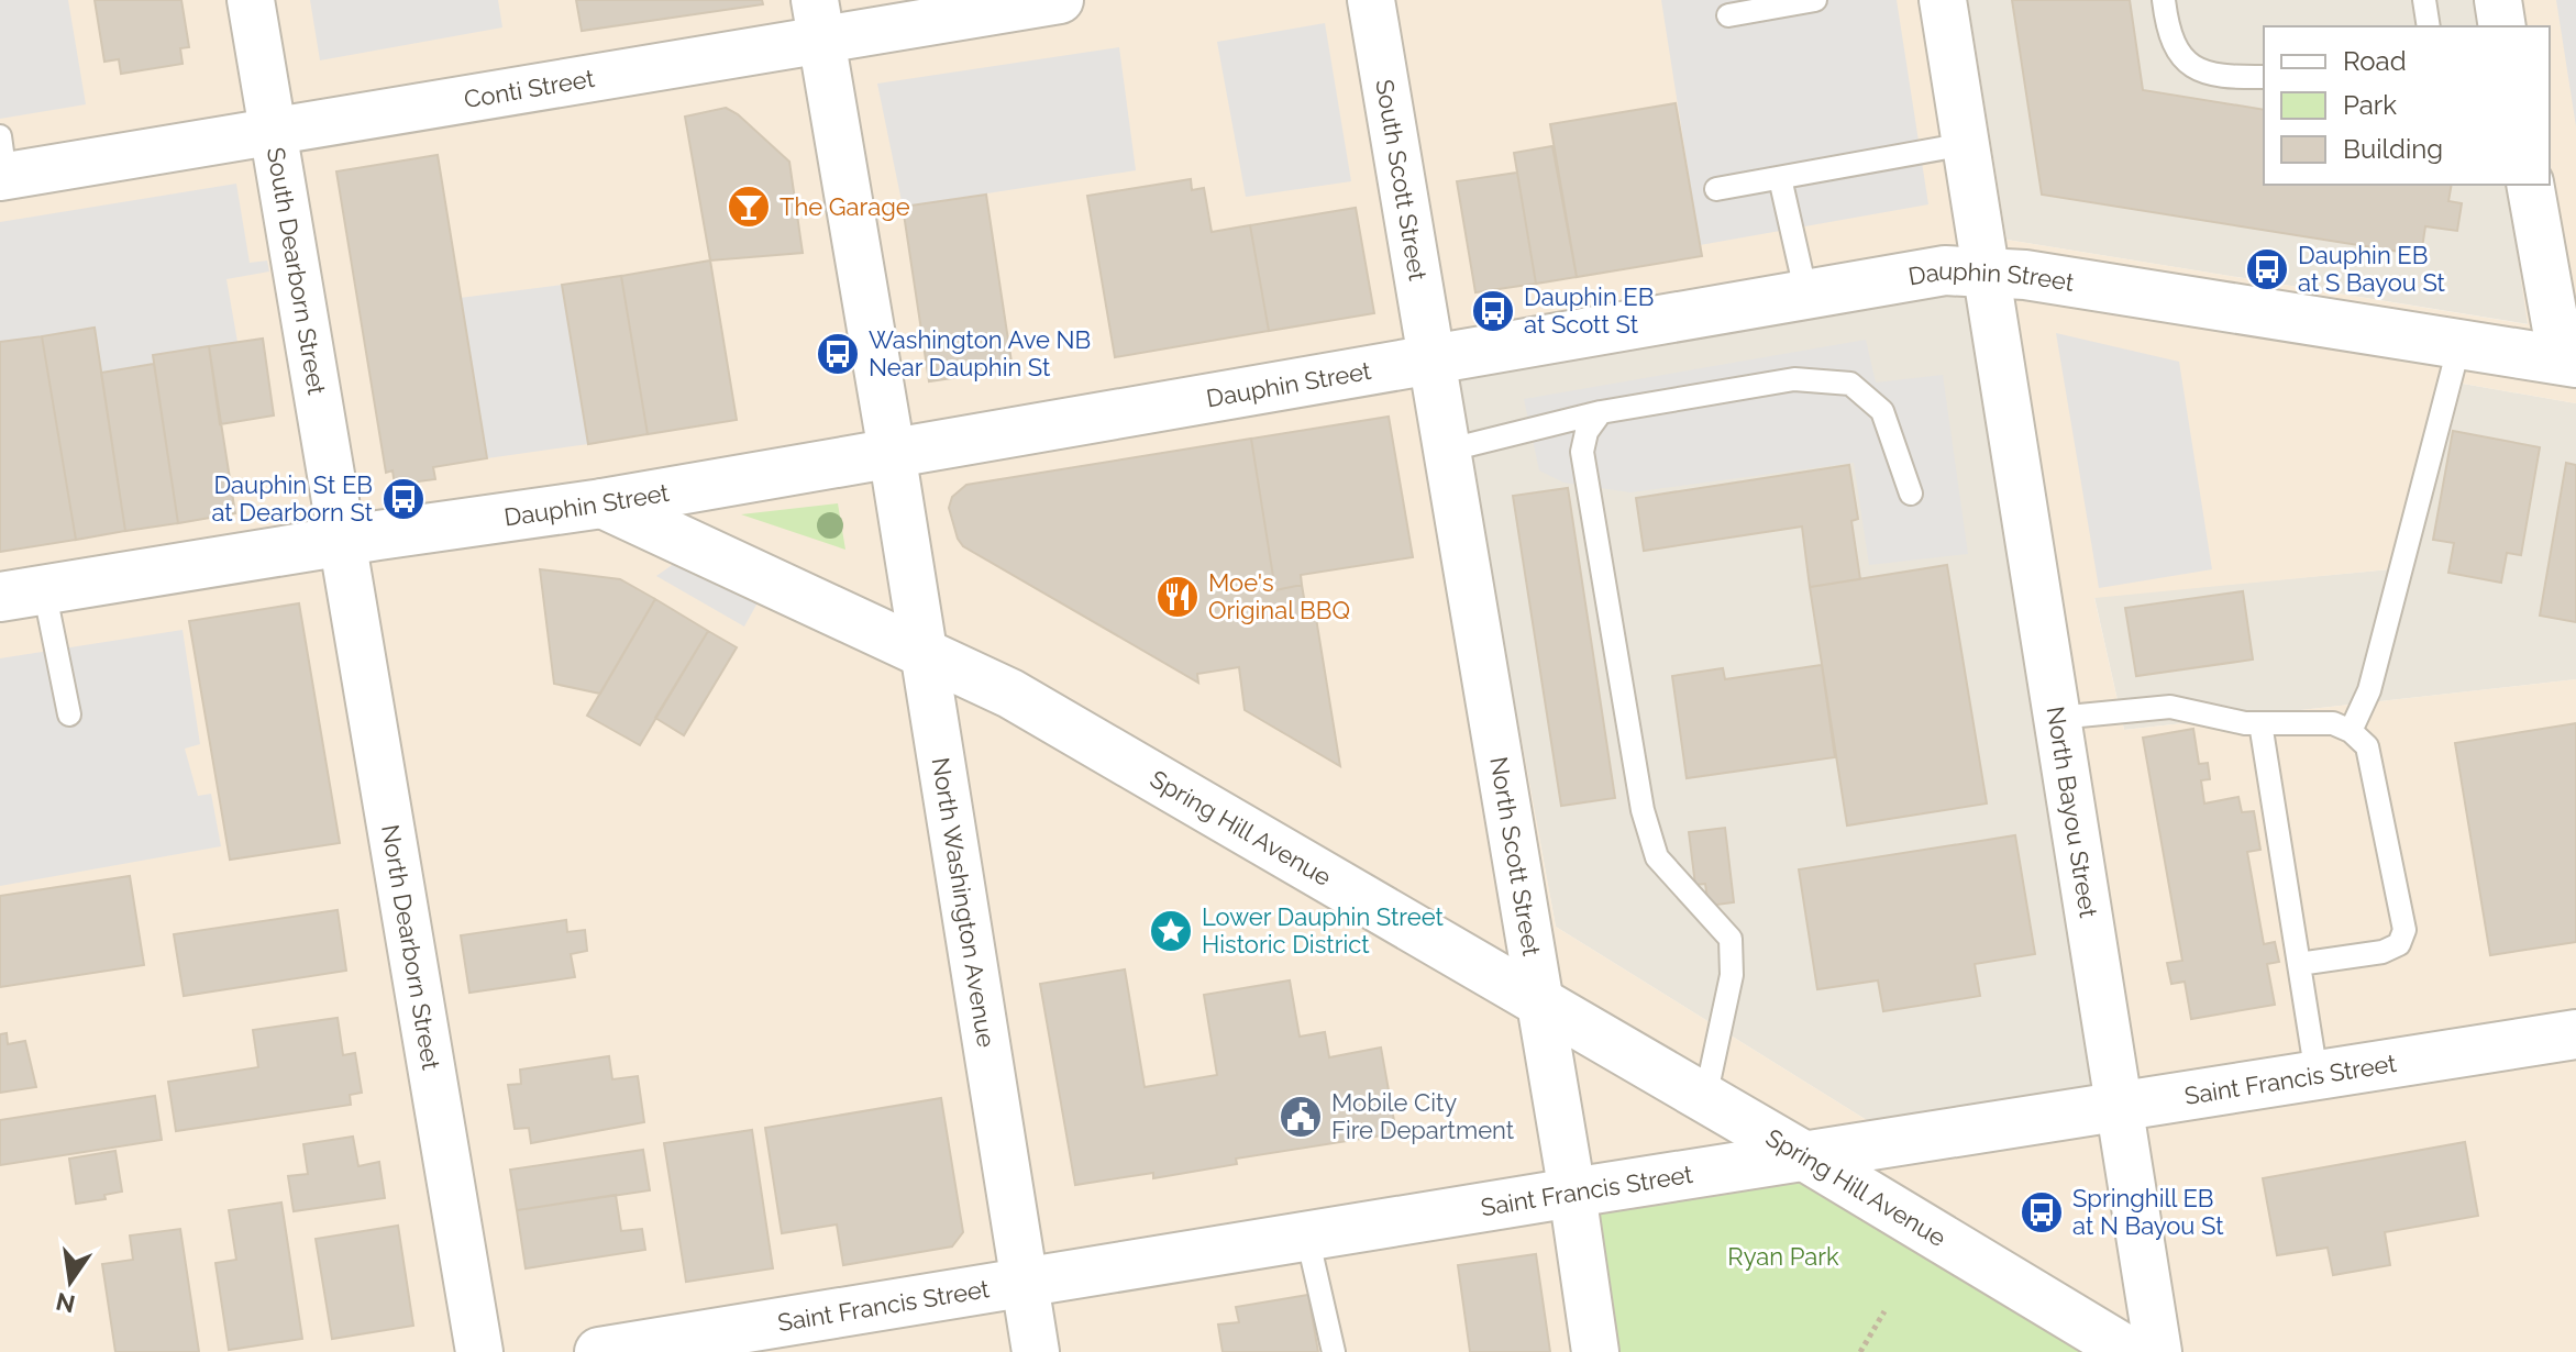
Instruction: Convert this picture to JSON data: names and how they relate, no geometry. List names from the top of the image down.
{
  "streets": {
    "street": [
      "Conti Street",
      "South Scott Street",
      "South Dearborn Street",
      "Dauphin Street",
      "North Bayou Street",
      "Spring Hill Avenue",
      "North Scott Street",
      "North Washington Avenue",
      "North Dearborn Street",
      "Saint Francis Street"
    ]
  },
  "crossings": [
    ["Conti Street", "South Dearborn Street"],
    ["Conti Street", "North Washington Avenue"],
    ["South Scott Street", "Dauphin Street"],
    ["South Scott Street", "North Scott Street"],
    ["South Dearborn Street", "Dauphin Street"],
    ["South Dearborn Street", "North Dearborn Street"],
    ["Dauphin Street", "North Bayou Street"],
    ["Dauphin Street", "Spring Hill Avenue"],
    ["Dauphin Street", "North Scott Street"],
    ["Dauphin Street", "North Washington Avenue"],
    ["Dauphin Street", "North Dearborn Street"],
    ["North Bayou Street", "Saint Francis Street"],
    ["Spring Hill Avenue", "North Scott Street"],
    ["Spring Hill Avenue", "North Washington Avenue"],
    ["Spring Hill Avenue", "Saint Francis Street"],
    ["North Scott Street", "Saint Francis Street"],
    ["North Washington Avenue", "Saint Francis Street"]
  ],
  "parks": ["Ryan Park"],
  "places": {
    "bar": ["The Garage"],
    "bus stop": [
      "Dauphin EB at S Bayou St",
      "Dauphin EB at Scott St",
      "Washington Ave NB Near Dauphin St",
      "Dauphin St EB at Dearborn St",
      "Springhill EB at N Bayou St"
    ],
    "restaurant": ["Moe's Original BBQ"],
    "place": ["Lower Dauphin Street Historic District"],
    "public building": ["Mobile City Fire Department"]
  },
  "legend": ["Road", "Park", "Building"],
  "north": "bottom"
}
